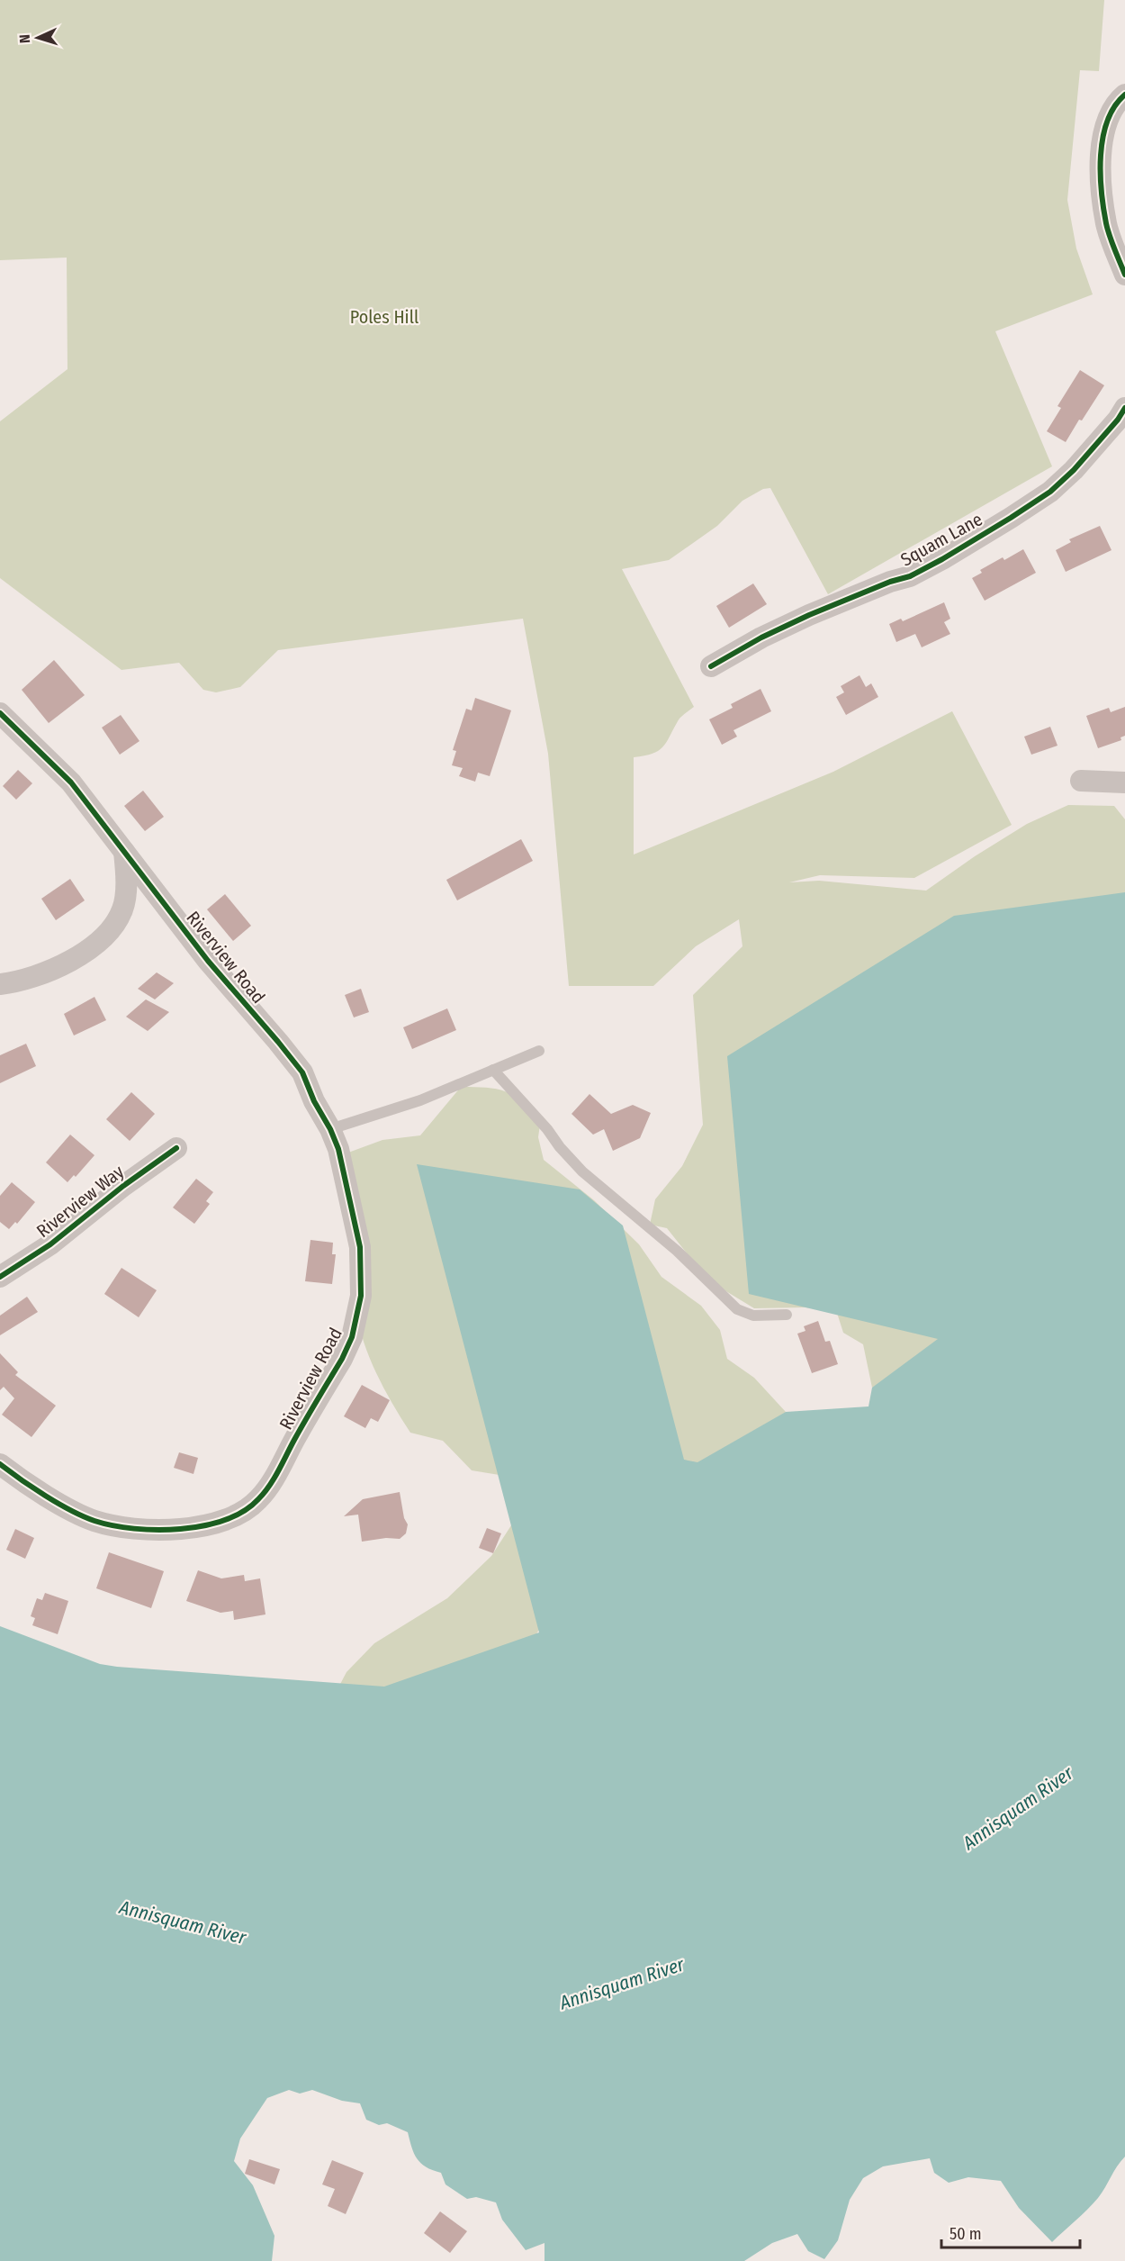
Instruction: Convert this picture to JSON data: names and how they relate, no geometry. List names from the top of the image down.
{
  "streets": {
    "street": ["Squam Lane", "Riverview Road", "Riverview Way"]
  },
  "water": ["Annisquam River"],
  "parks": ["Poles Hill"],
  "scale_bar": "50 m",
  "north": "left"
}
